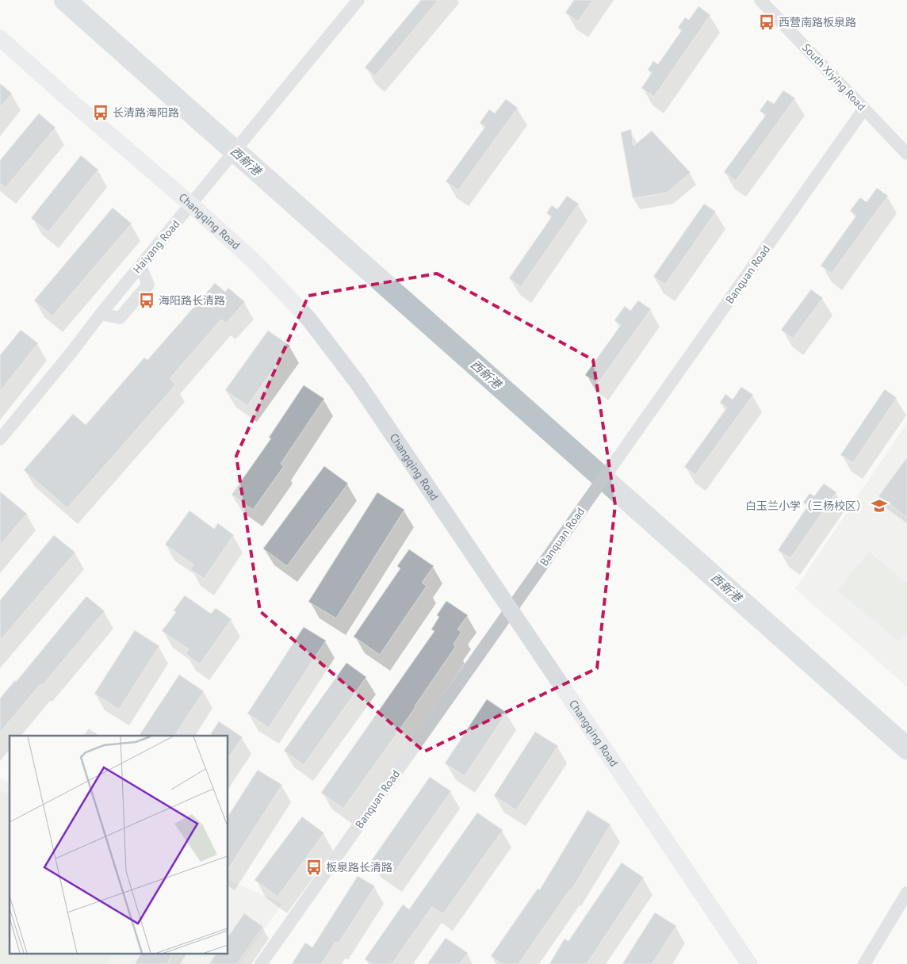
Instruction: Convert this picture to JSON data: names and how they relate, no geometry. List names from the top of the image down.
{
  "streets": {
    "main road": ["Changqing Road"],
    "street": ["South Xiying Road", "Haiyang Road", "Banquan Road"]
  },
  "crossings": [
    ["South Xiying Road", "Banquan Road"],
    ["Changqing Road", "Haiyang Road"],
    ["Changqing Road", "Banquan Road"]
  ],
  "water": ["西新港"],
  "places": {
    "bus stop": [
      "西营南路板泉路",
      "长清路海阳路",
      "海阳路长清路",
      "板泉路长清路"
    ],
    "school or university": ["白玉兰小学（三杨校区）"]
  }
}
